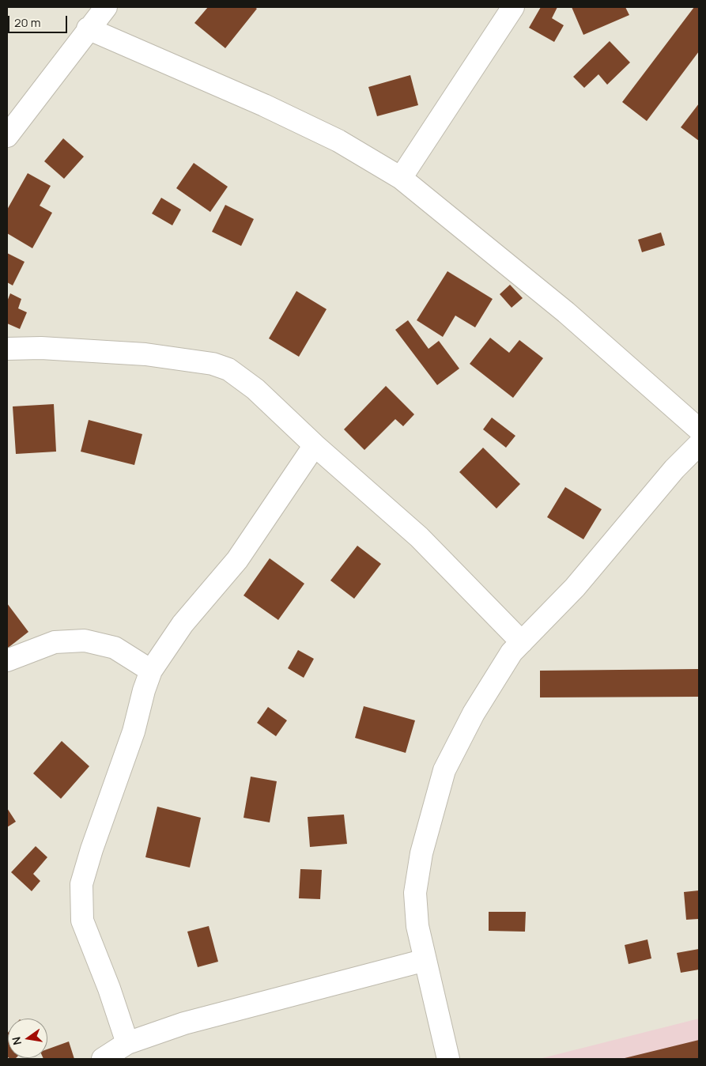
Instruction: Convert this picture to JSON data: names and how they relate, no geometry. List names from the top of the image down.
{
  "scale_bar": "20 m",
  "north": "left"
}
